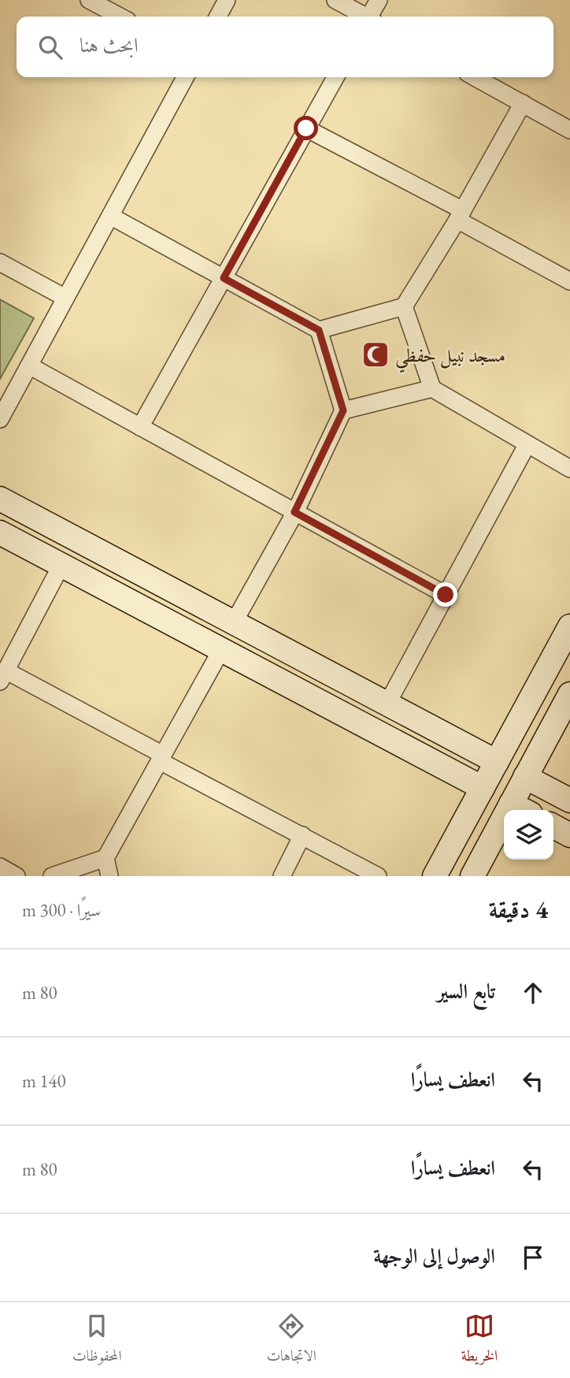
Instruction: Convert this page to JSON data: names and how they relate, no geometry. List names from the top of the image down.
{
  "places": {
    "mosque": ["مسجد نبيل حفظي"]
  },
  "page": {
    "search": "ابحث هنا",
    "heading": ["4 دقيقة", "سيرًا · 300 m"],
    "list": [
      ["تابع السير", "80 m"],
      ["انعطف يسارًا", "140 m"],
      ["انعطف يسارًا", "80 m"],
      "الوصول إلى الوجهة"
    ],
    "nav": ["الخريطة", "الاتجاهات", "المحفوظات"]
  }
}
